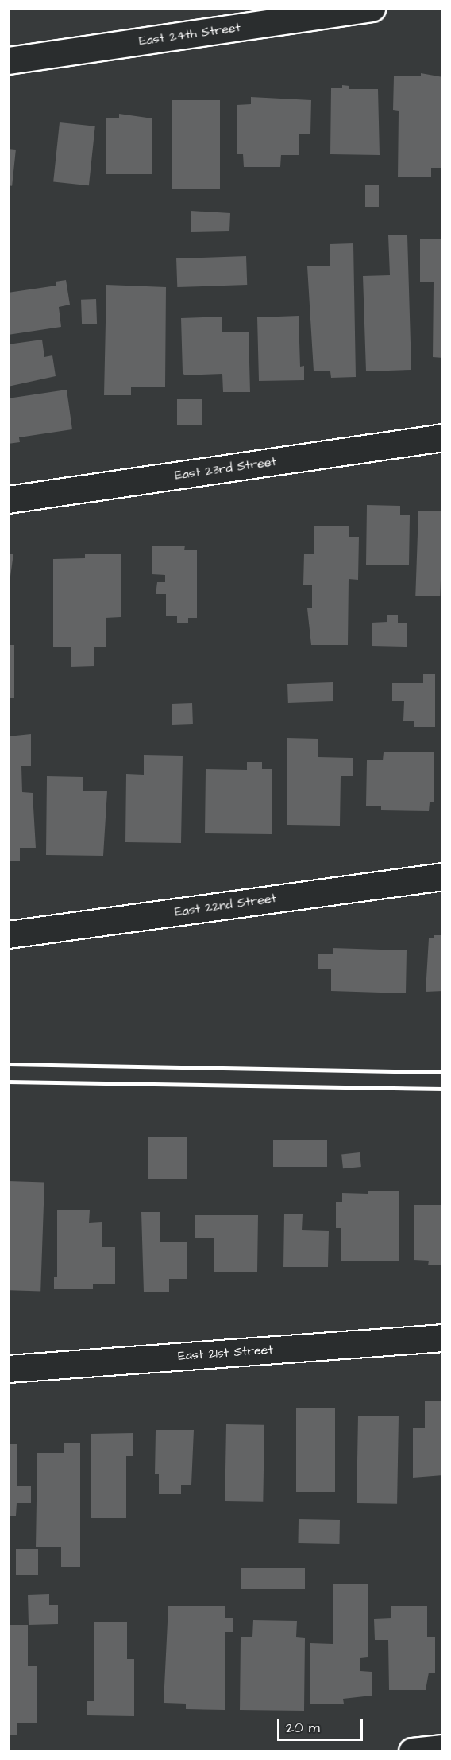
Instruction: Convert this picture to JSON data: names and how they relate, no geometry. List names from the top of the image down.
{
  "streets": {
    "street": [
      "East 24th Street",
      "East 23rd Street",
      "East 22nd Street",
      "East 21st Street"
    ]
  },
  "scale_bar": "20 m"
}
